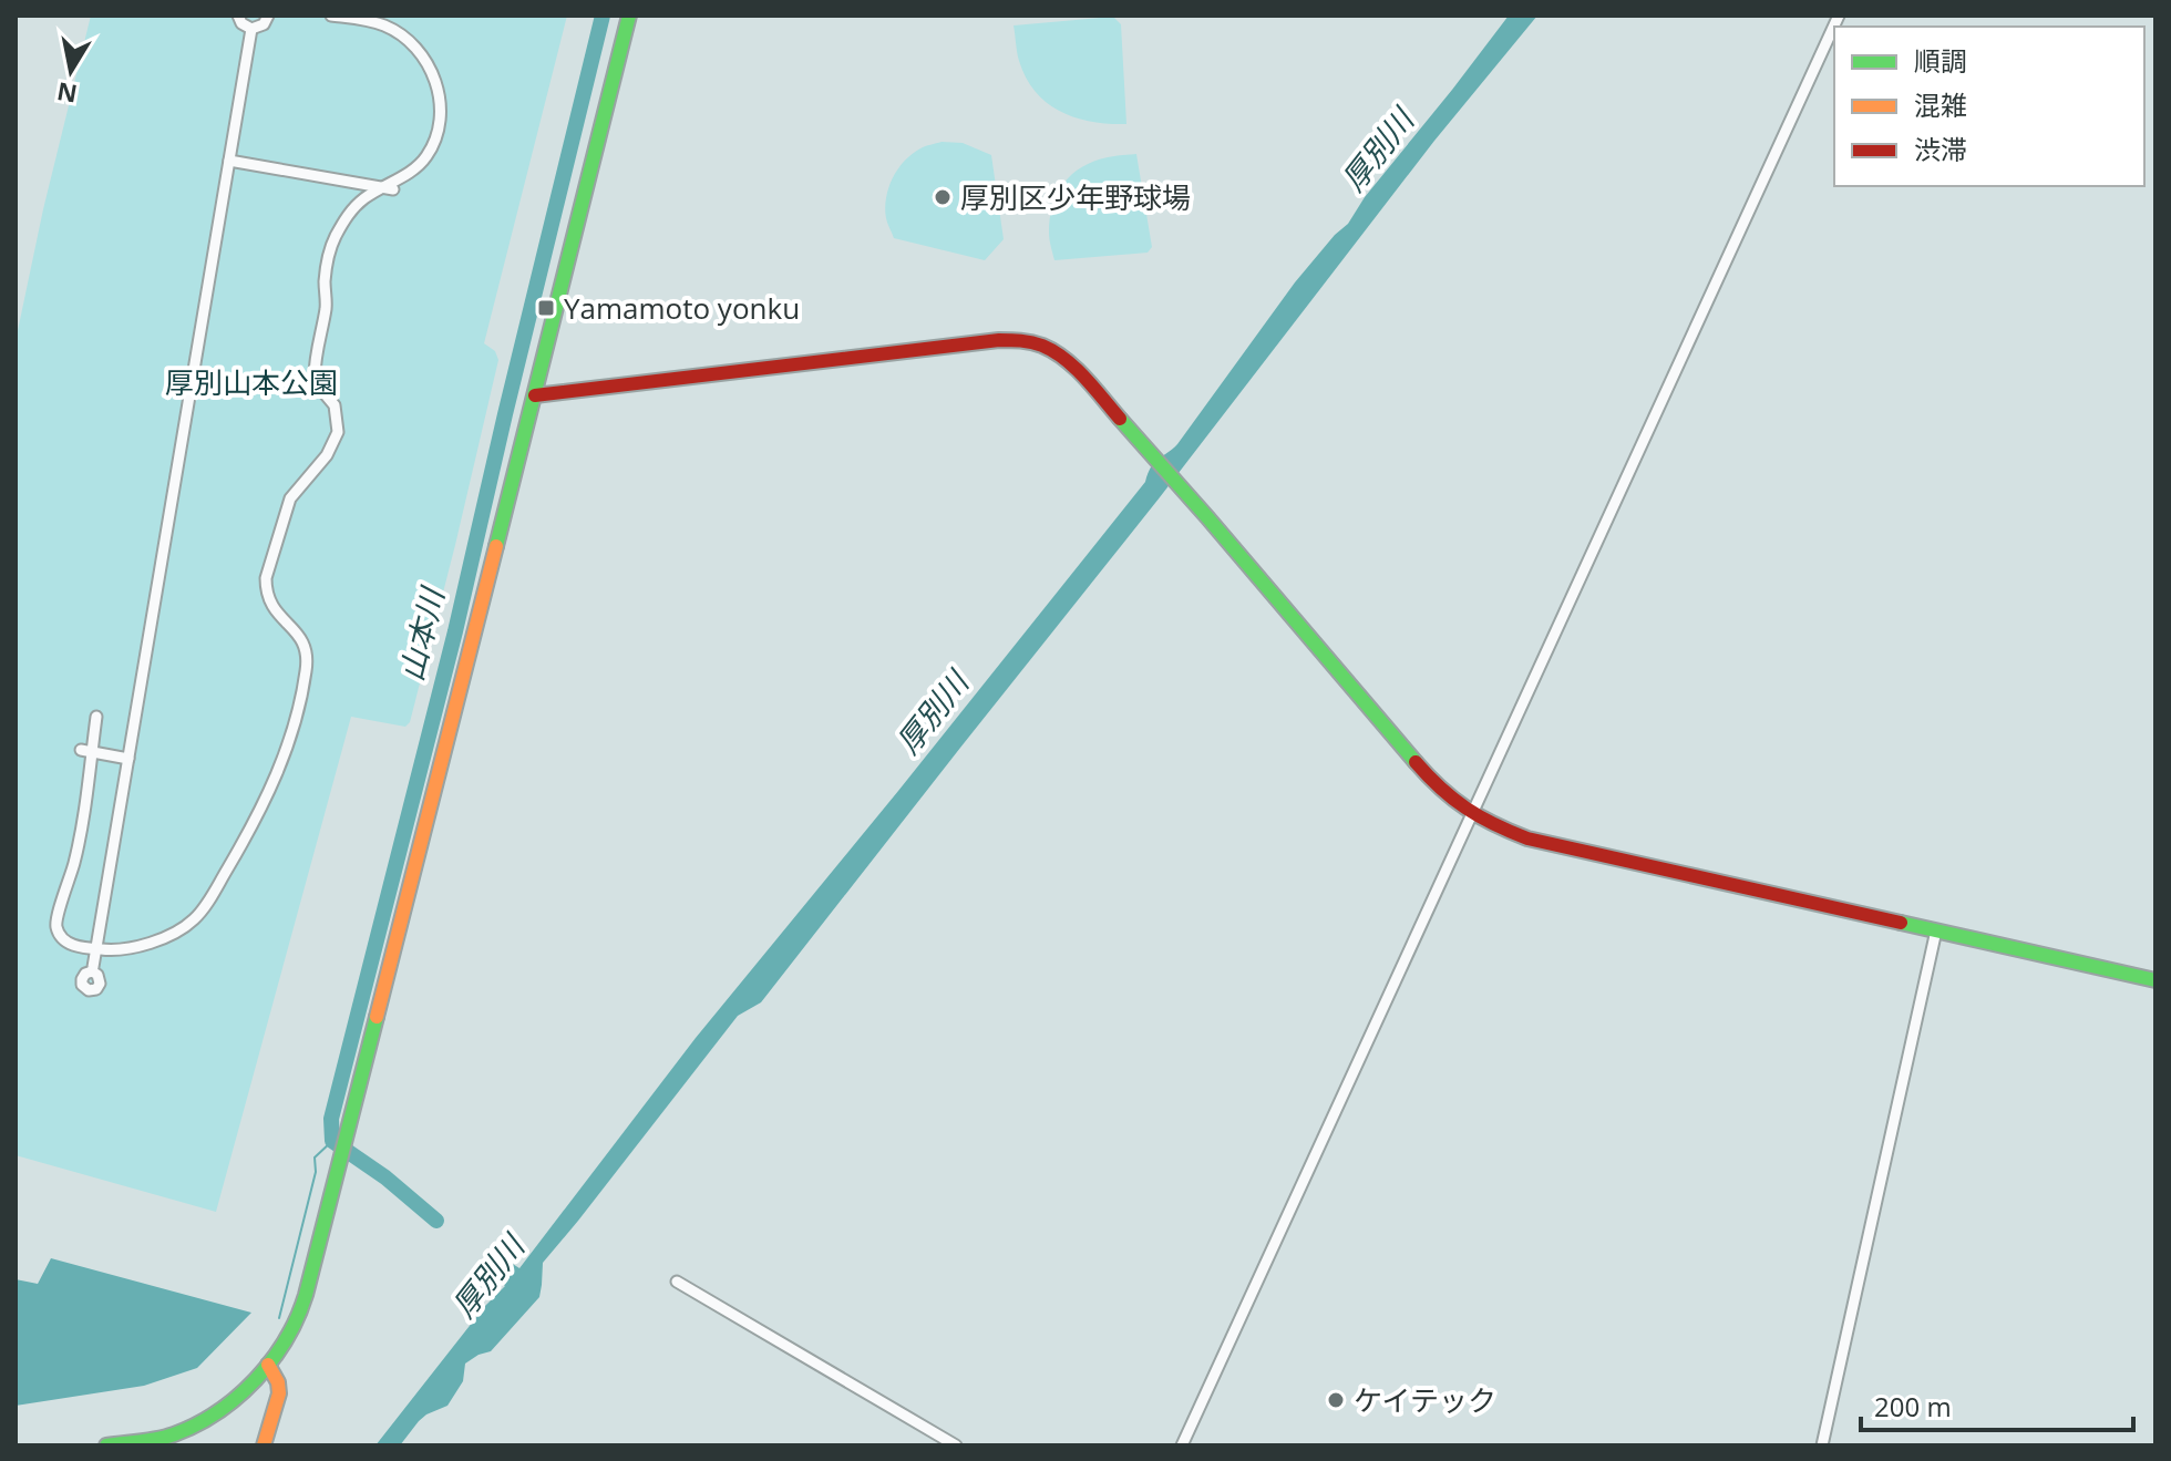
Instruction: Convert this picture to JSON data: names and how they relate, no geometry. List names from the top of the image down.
{
  "water": ["厚別川", "山本川"],
  "parks": ["厚別山本公園"],
  "places": {
    "other": ["厚別区少年野球場", "ケイテック"],
    "transit": ["Yamamoto yonku"]
  },
  "legend": ["順調", "混雑", "渋滞"],
  "scale_bar": "200 m",
  "north": "bottom"
}
